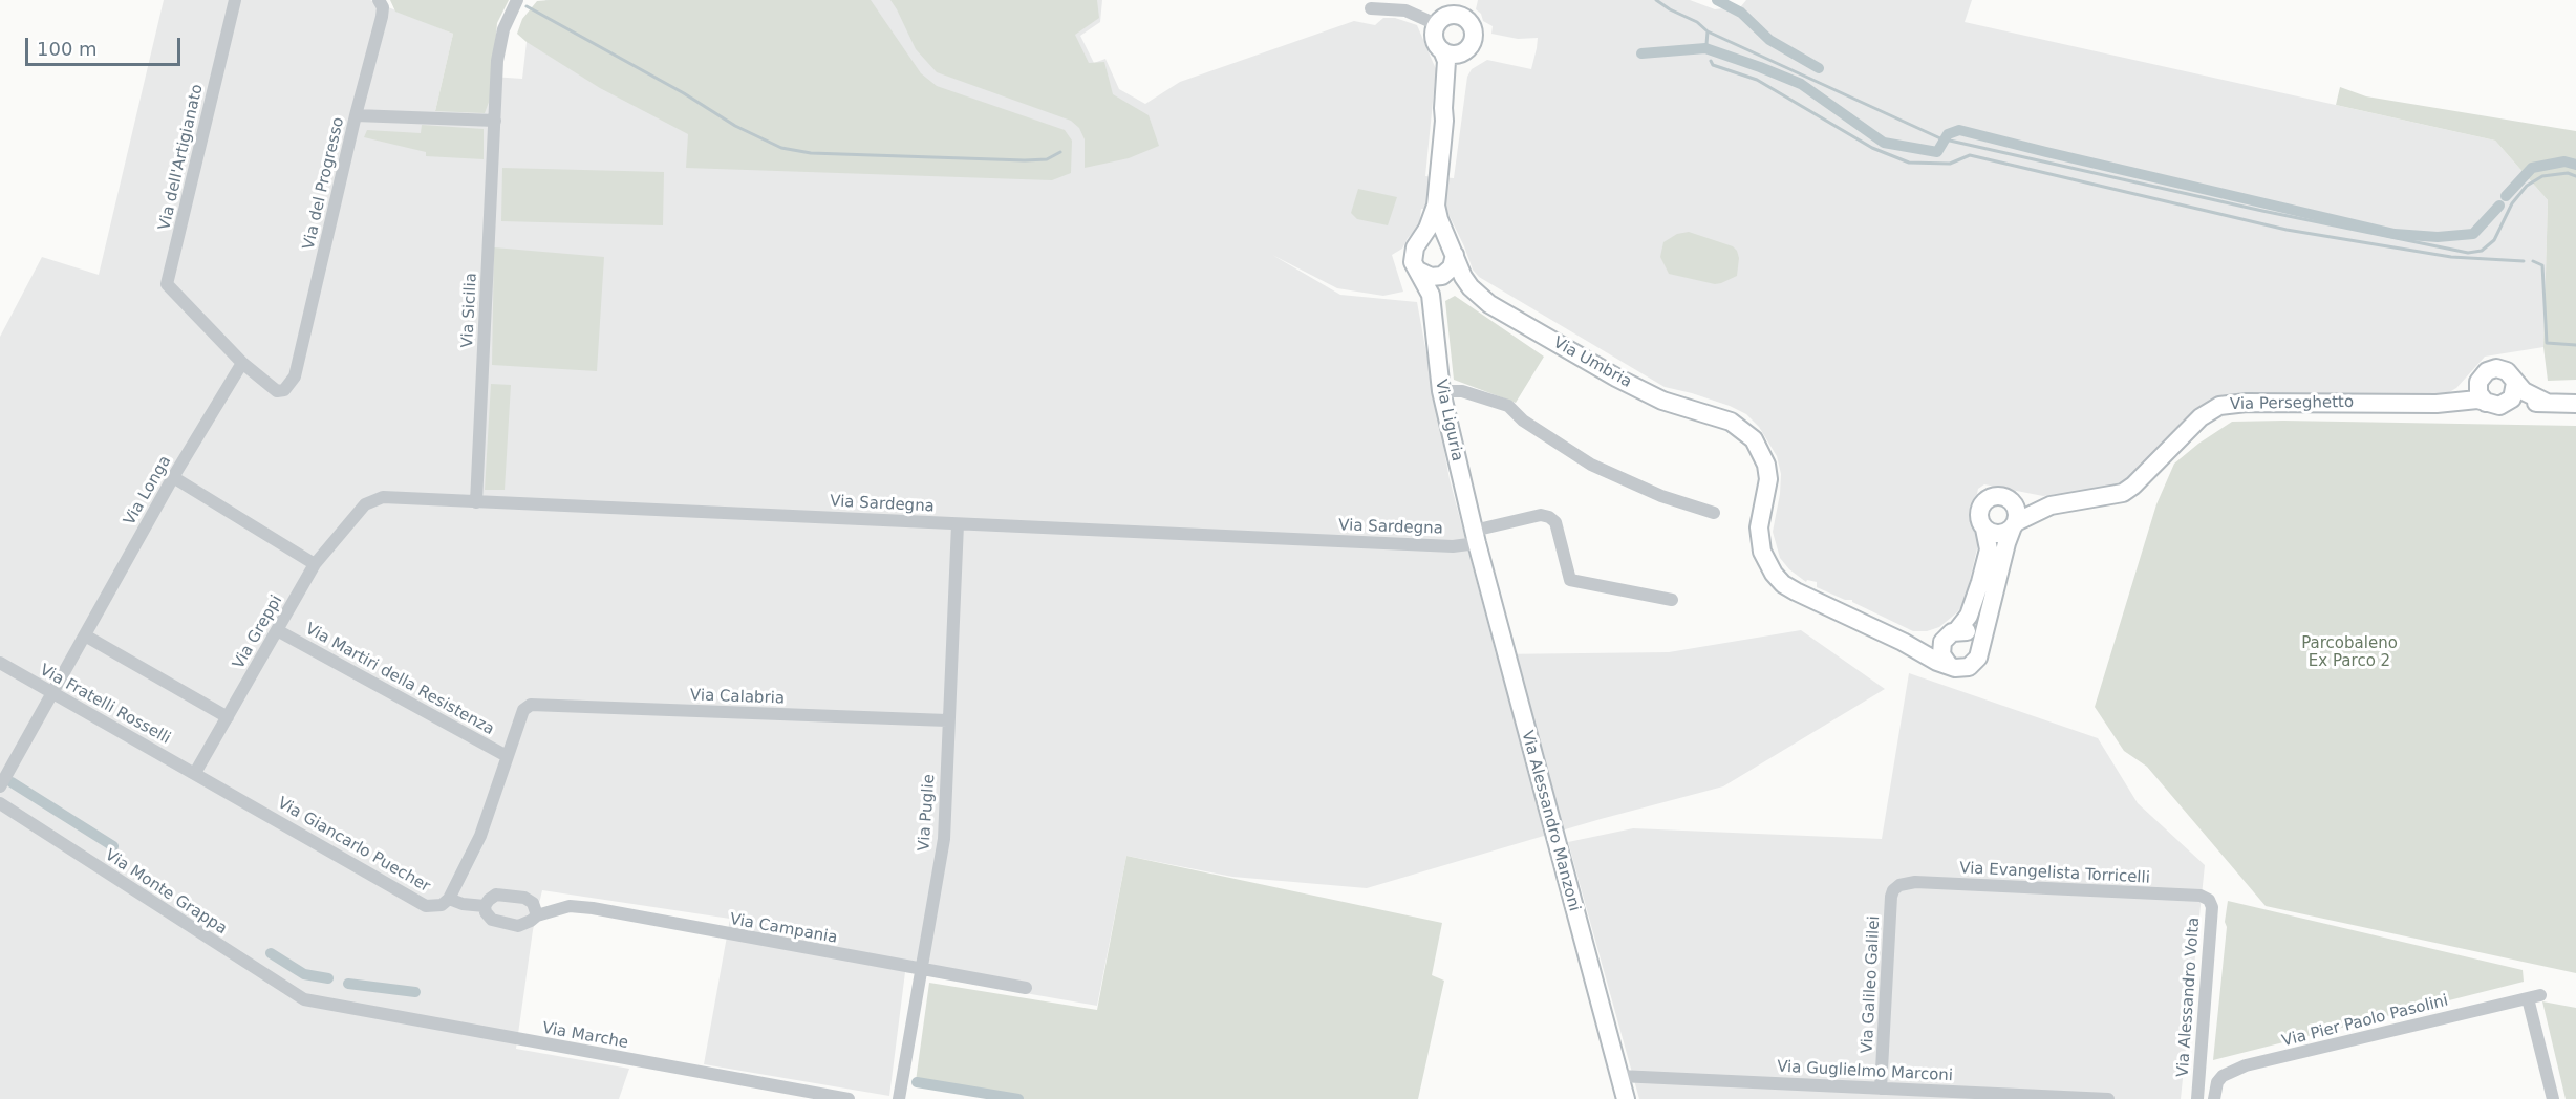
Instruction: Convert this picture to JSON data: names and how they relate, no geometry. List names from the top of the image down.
{
  "streets": {
    "street": [
      "Via dell'Artigianato",
      "Via del Progresso",
      "Via Sicilia",
      "Via Umbria",
      "Via Perseghetto",
      "Via Liguria",
      "Via Longa",
      "Via Sardegna",
      "Via Greppi",
      "Via Martiri della Resistenza",
      "Via Calabria",
      "Via Fratelli Rosselli",
      "Via Puglie",
      "Via Alessandro Manzoni",
      "Via Giancarlo Puecher",
      "Via Evangelista Torricelli",
      "Via Monte Grappa",
      "Via Campania",
      "Via Galileo Galilei",
      "Via Alessandro Volta",
      "Via Pier Paolo Pasolini",
      "Via Marche",
      "Via Guglielmo Marconi"
    ]
  },
  "crossings": [
    ["Via dell'Artigianato", "Via del Progresso"],
    ["Via dell'Artigianato", "Via Longa"],
    ["Via del Progresso", "Via Longa"],
    ["Via Sicilia", "Via Sardegna"],
    ["Via Umbria", "Via Liguria"],
    ["Via Liguria", "Via Sardegna"],
    ["Via Liguria", "Via Alessandro Manzoni"],
    ["Via Longa", "Via Fratelli Rosselli"],
    ["Via Sardegna", "Via Greppi"],
    ["Via Sardegna", "Via Puglie"],
    ["Via Sardegna", "Via Alessandro Manzoni"],
    ["Via Greppi", "Via Martiri della Resistenza"],
    ["Via Greppi", "Via Fratelli Rosselli"],
    ["Via Greppi", "Via Giancarlo Puecher"],
    ["Via Martiri della Resistenza", "Via Giancarlo Puecher"],
    ["Via Calabria", "Via Puglie"],
    ["Via Calabria", "Via Giancarlo Puecher"],
    ["Via Fratelli Rosselli", "Via Giancarlo Puecher"],
    ["Via Puglie", "Via Campania"],
    ["Via Alessandro Manzoni", "Via Guglielmo Marconi"],
    ["Via Giancarlo Puecher", "Via Campania"],
    ["Via Evangelista Torricelli", "Via Galileo Galilei"],
    ["Via Evangelista Torricelli", "Via Alessandro Volta"],
    ["Via Monte Grappa", "Via Marche"],
    ["Via Galileo Galilei", "Via Guglielmo Marconi"]
  ],
  "parks": ["Parcobaleno Ex Parco 2"],
  "scale_bar": "100 m"
}
